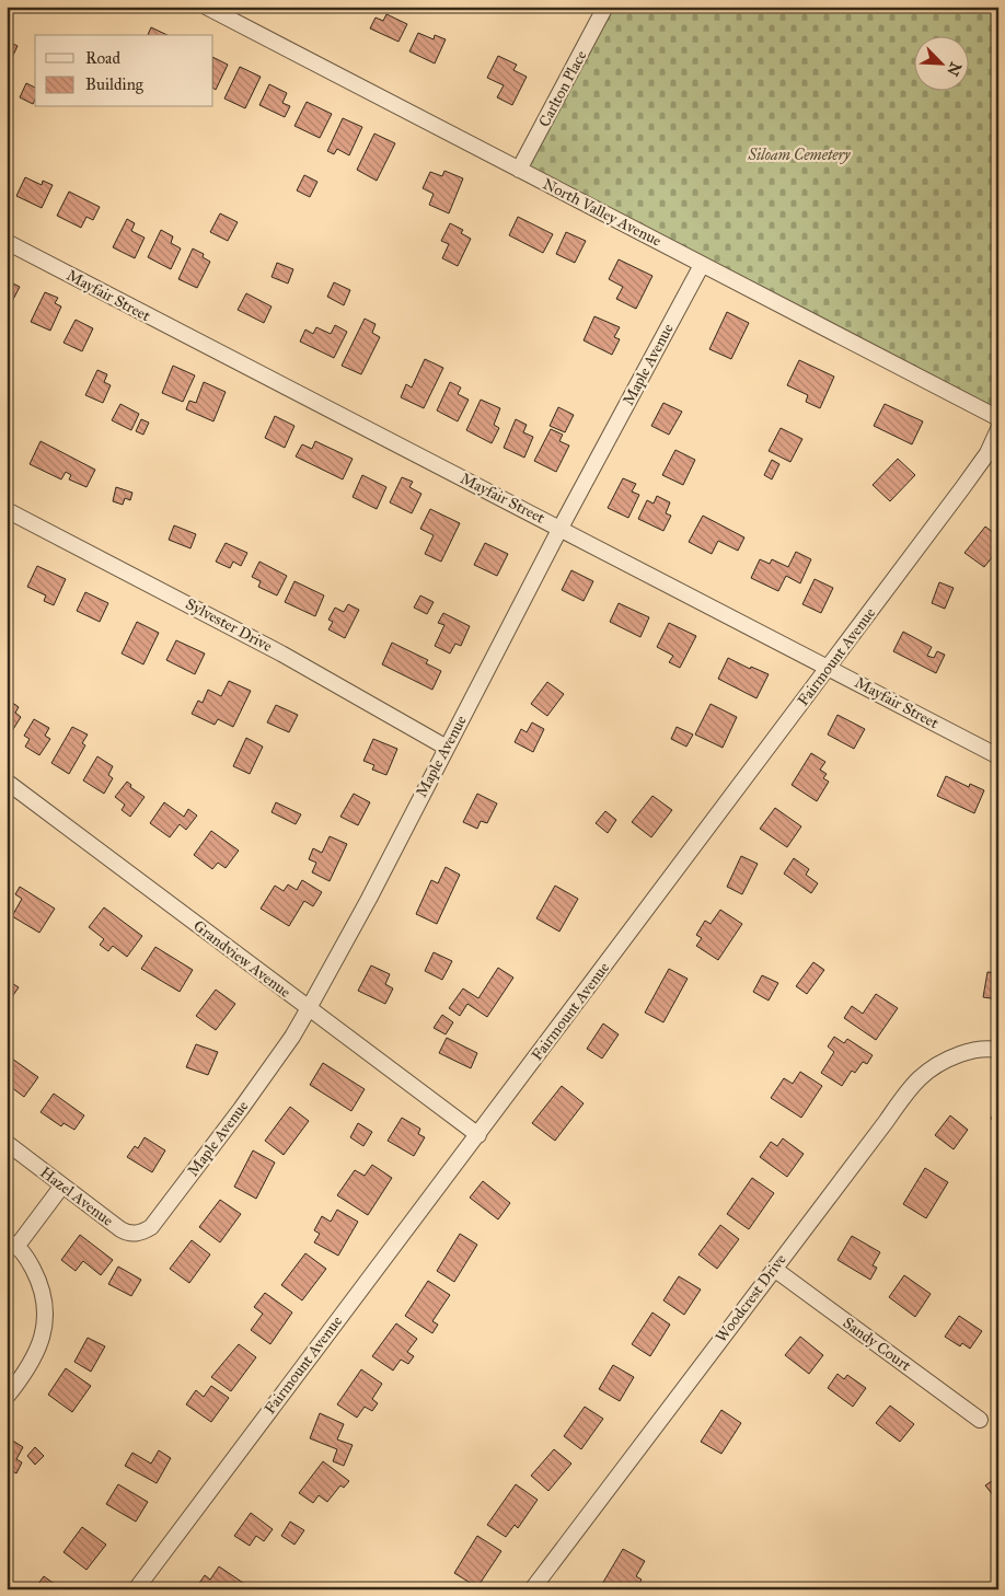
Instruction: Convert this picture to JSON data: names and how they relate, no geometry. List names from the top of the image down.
{
  "streets": {
    "street": [
      "Carlton Place",
      "North Valley Avenue",
      "Mayfair Street",
      "Maple Avenue",
      "Sylvester Drive",
      "Fairmount Avenue",
      "Grandview Avenue",
      "Hazel Avenue",
      "Woodcrest Drive",
      "Sandy Court"
    ]
  },
  "crossings": [
    ["Carlton Place", "North Valley Avenue"],
    ["North Valley Avenue", "Maple Avenue"],
    ["Mayfair Street", "Maple Avenue"],
    ["Mayfair Street", "Fairmount Avenue"],
    ["Maple Avenue", "Sylvester Drive"],
    ["Maple Avenue", "Grandview Avenue"],
    ["Maple Avenue", "Hazel Avenue"],
    ["Fairmount Avenue", "Grandview Avenue"],
    ["Woodcrest Drive", "Sandy Court"]
  ],
  "parks": ["Siloam Cemetery"],
  "legend": ["Road", "Building"],
  "north": "bottom right"
}
